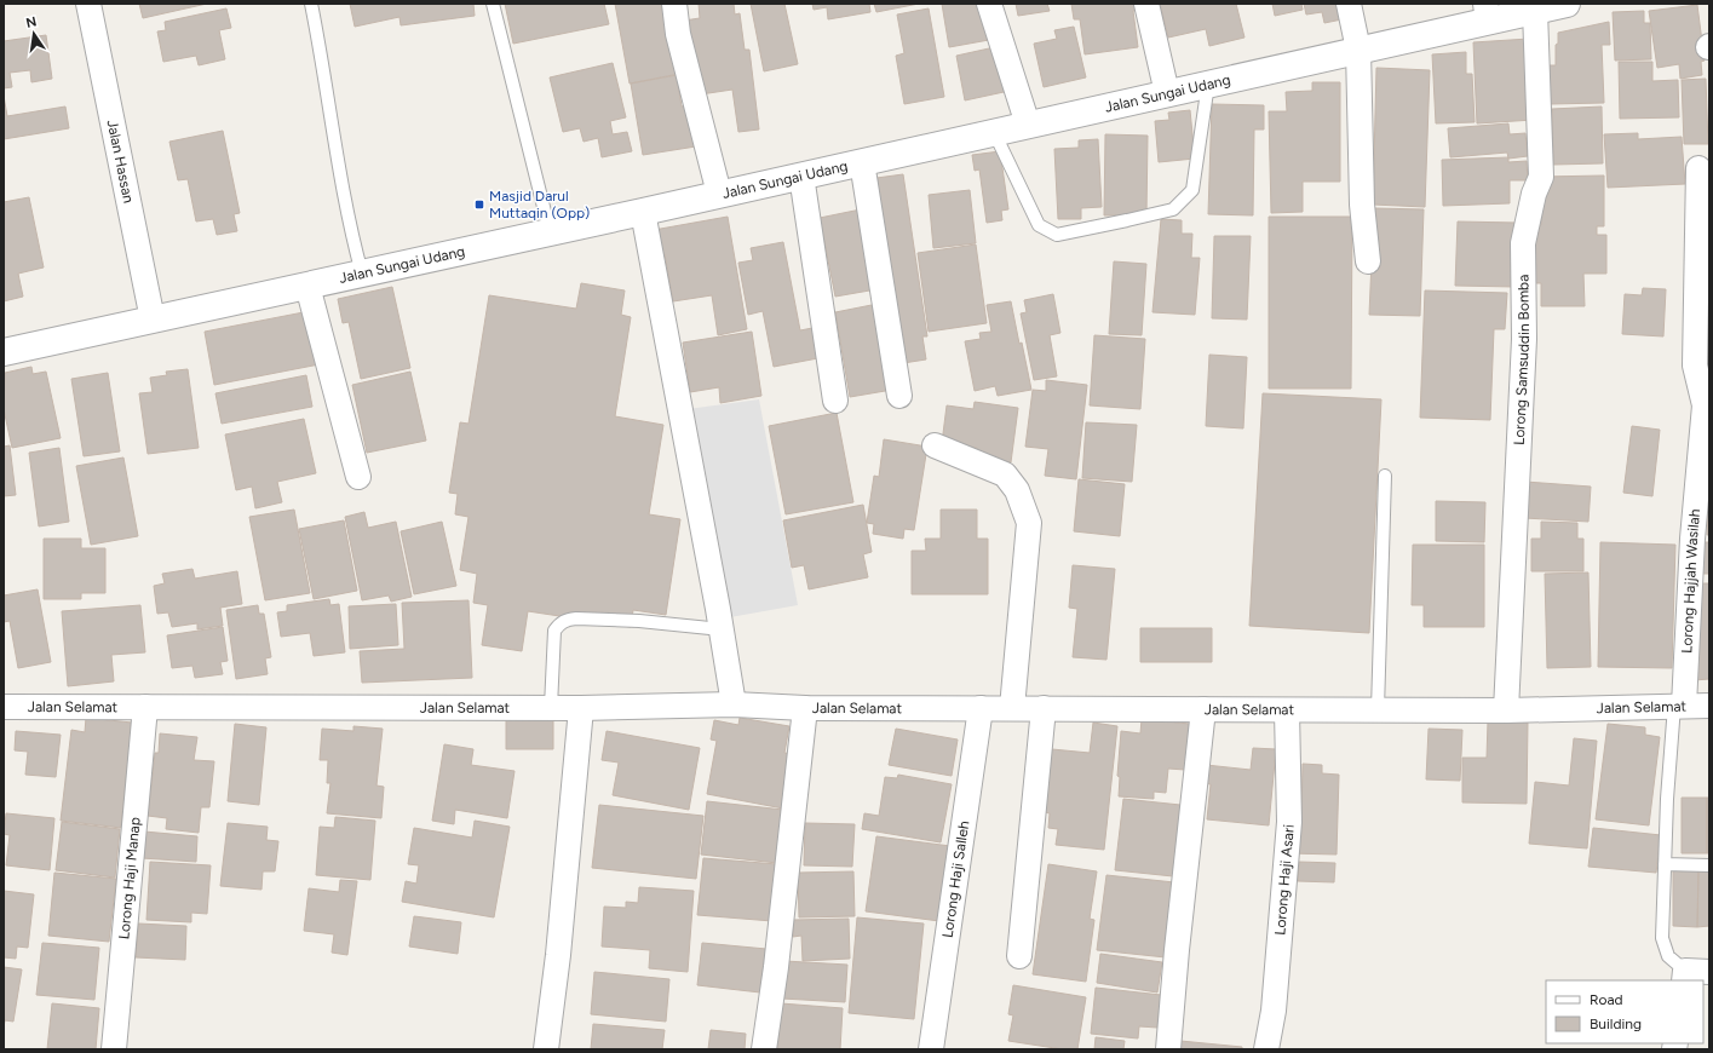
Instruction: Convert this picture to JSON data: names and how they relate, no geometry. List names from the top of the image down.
{
  "streets": {
    "street": [
      "Jalan Sungai Udang",
      "Jalan Hassan",
      "Lorong Samsuddin Bomba",
      "Lorong Hajjah Wasilah",
      "Jalan Selamat",
      "Lorong Haji Manap",
      "Lorong Haji Salleh",
      "Lorong Haji Asari"
    ]
  },
  "crossings": [
    ["Jalan Sungai Udang", "Jalan Hassan"],
    ["Jalan Sungai Udang", "Lorong Samsuddin Bomba"],
    ["Lorong Samsuddin Bomba", "Jalan Selamat"],
    ["Lorong Hajjah Wasilah", "Jalan Selamat"],
    ["Jalan Selamat", "Lorong Haji Manap"],
    ["Jalan Selamat", "Lorong Haji Salleh"],
    ["Jalan Selamat", "Lorong Haji Asari"]
  ],
  "places": {
    "transit": ["Masjid Darul Muttaqin (Opp)"]
  },
  "legend": ["Road", "Building"],
  "north": "top"
}
